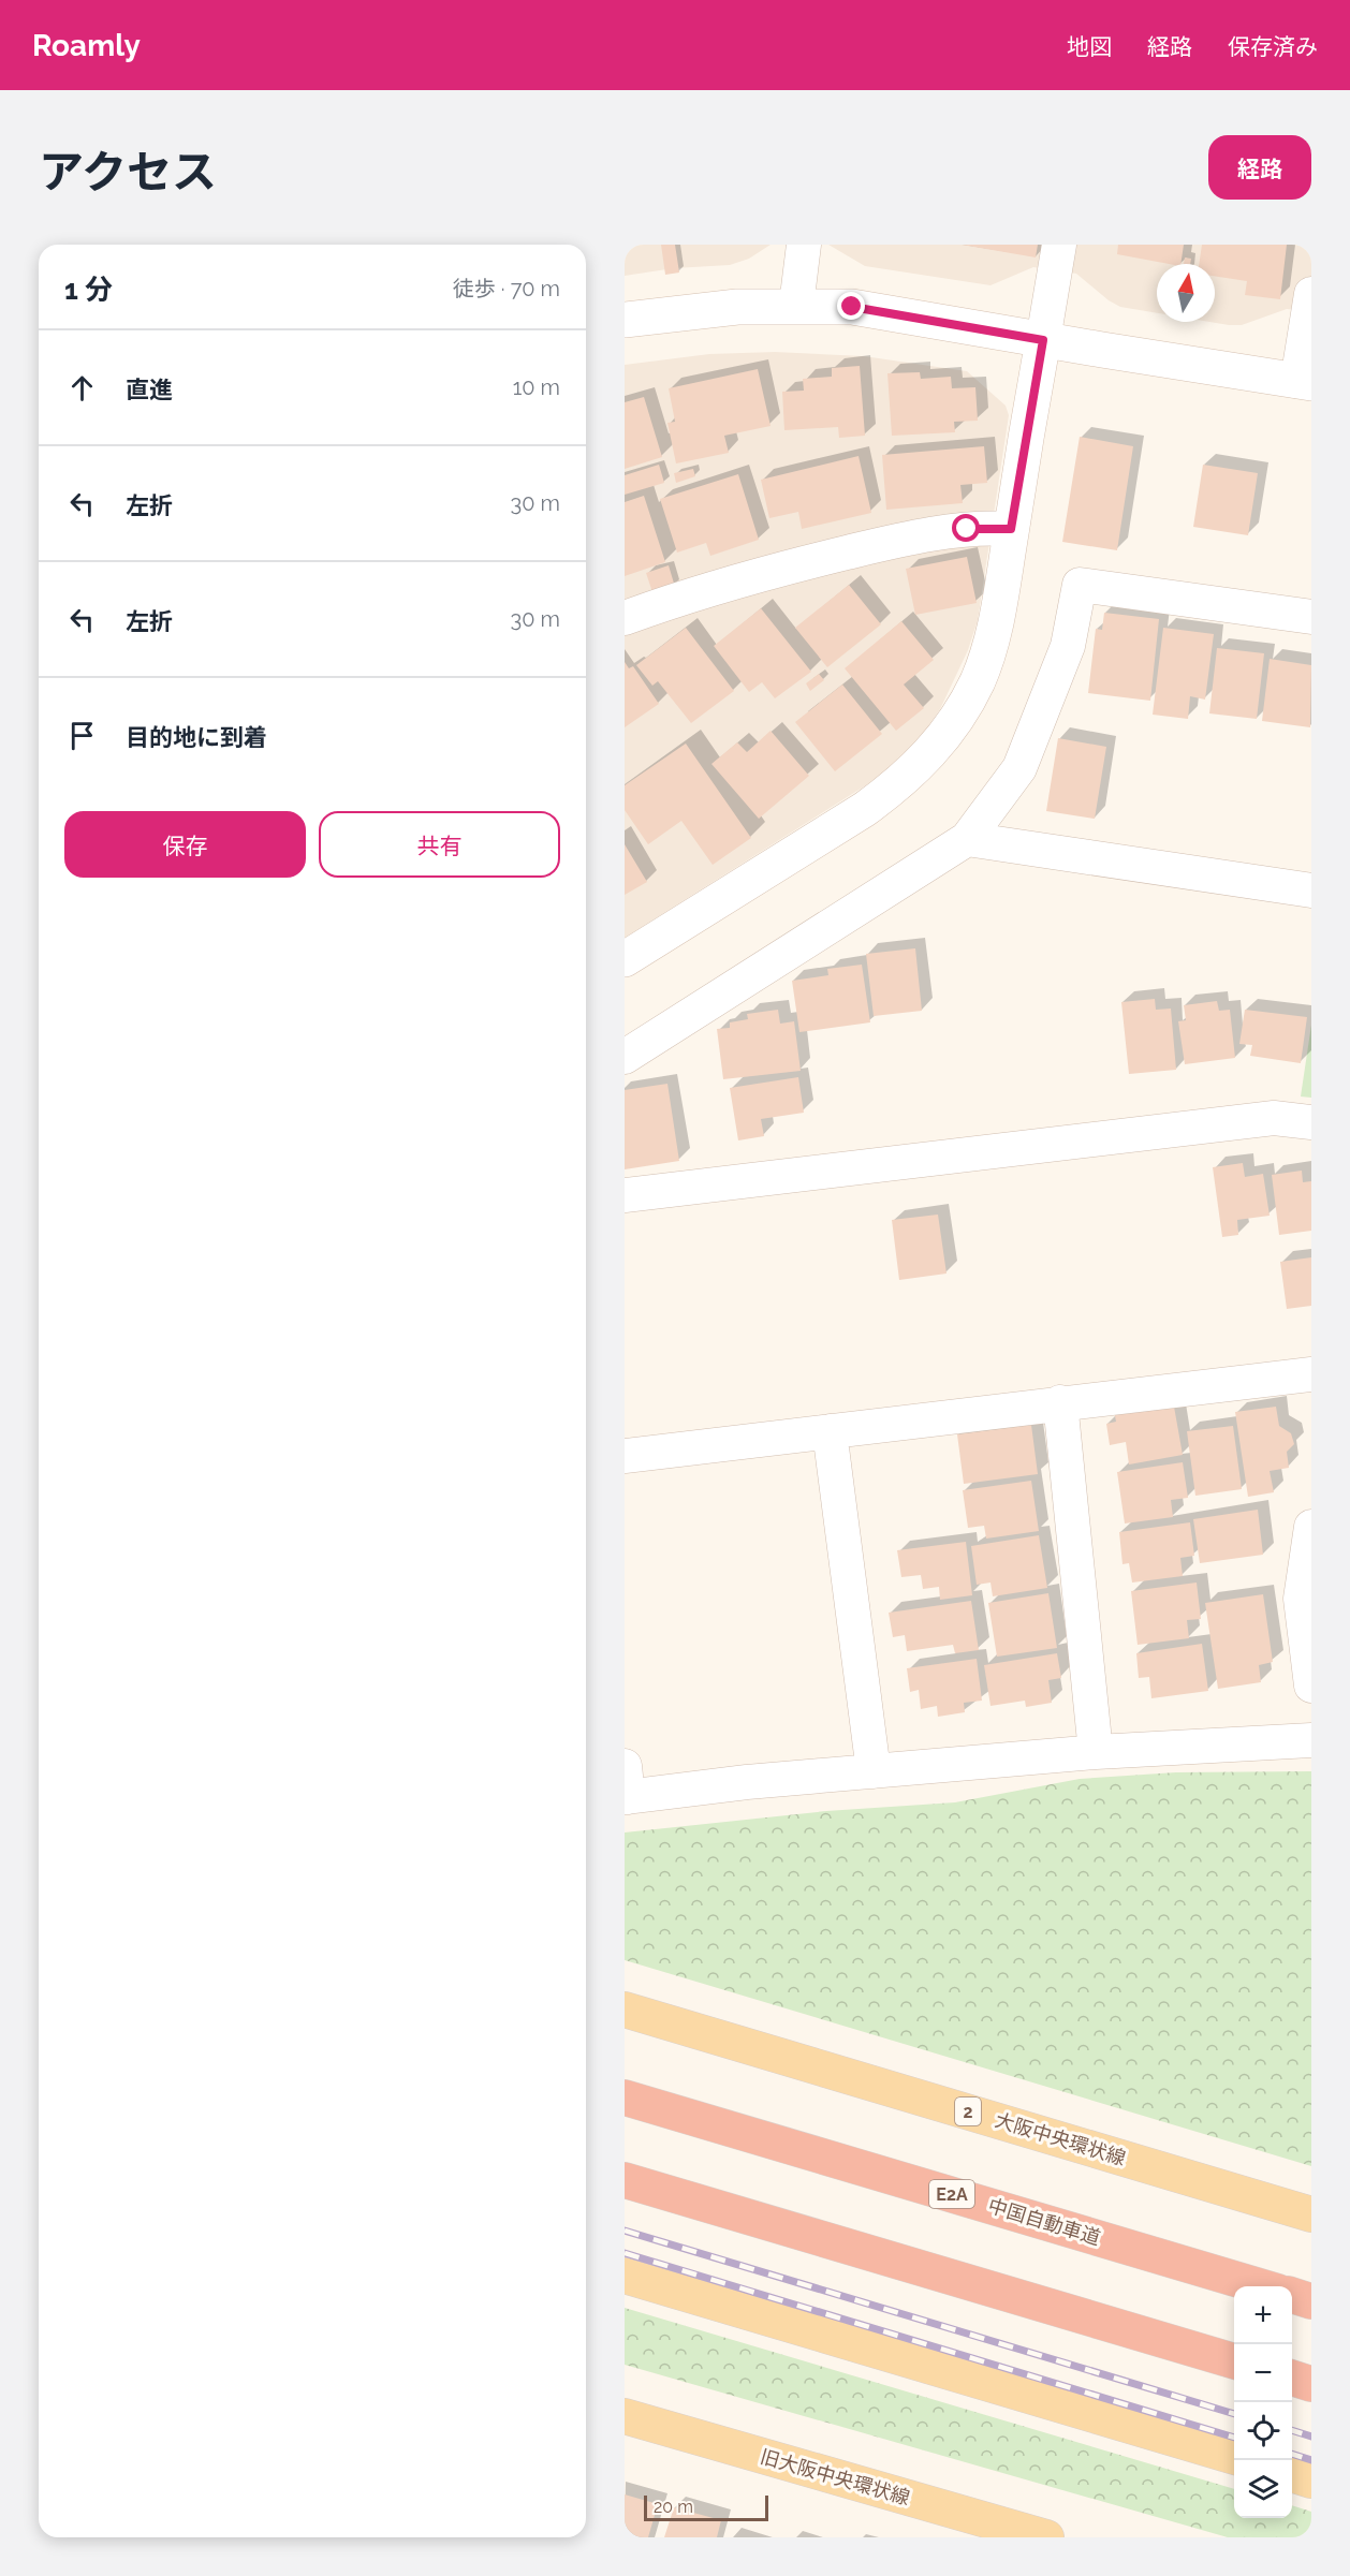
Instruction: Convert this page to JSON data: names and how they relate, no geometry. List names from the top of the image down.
{
  "streets": {
    "highway": ["E2A", "中国自動車道"],
    "main road": ["2", "大阪中央環状線", "旧大阪中央環状線"]
  },
  "scale_bar": "20 m",
  "north": "top",
  "page": {
    "header": "Roamly",
    "nav": ["地図", "経路", "保存済み"],
    "title": "アクセス",
    "buttons": [
      "経路",
      ["保存", "共有"]
    ],
    "heading": ["1 分", "徒歩 · 70 m"],
    "list": [
      ["直進", "10 m"],
      ["左折", "30 m"],
      ["左折", "30 m"],
      "目的地に到着"
    ],
    "map_buttons": ["+", "−"],
    "scale": "20 m"
  }
}
